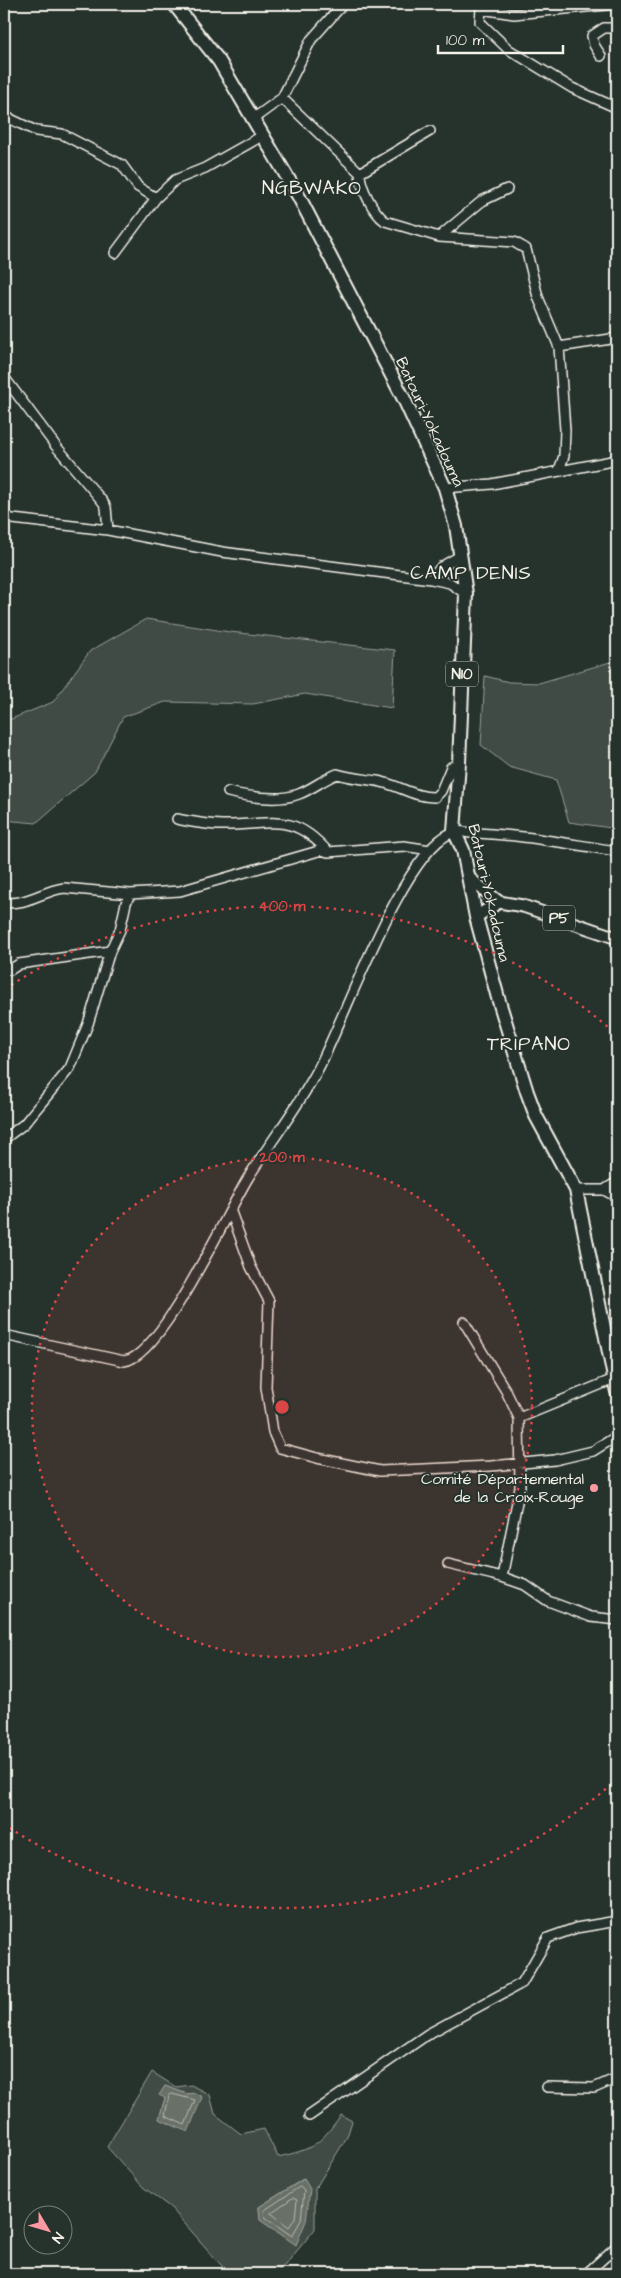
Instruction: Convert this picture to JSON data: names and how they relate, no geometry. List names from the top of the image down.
{
  "streets": {
    "highway": ["Batouri-Yokadouma", "N10"],
    "main road": ["P5"]
  },
  "crossings": [
    ["Batouri-Yokadouma", "P5"]
  ],
  "districts": ["NGBWAKO", "CAMP DENIS", "TRIPANO"],
  "places": ["Comité Départemental de la Croix-Rouge"],
  "scale_bar": "100 m",
  "north": "bottom right",
  "rings": ["400 m", "200 m"]
}
